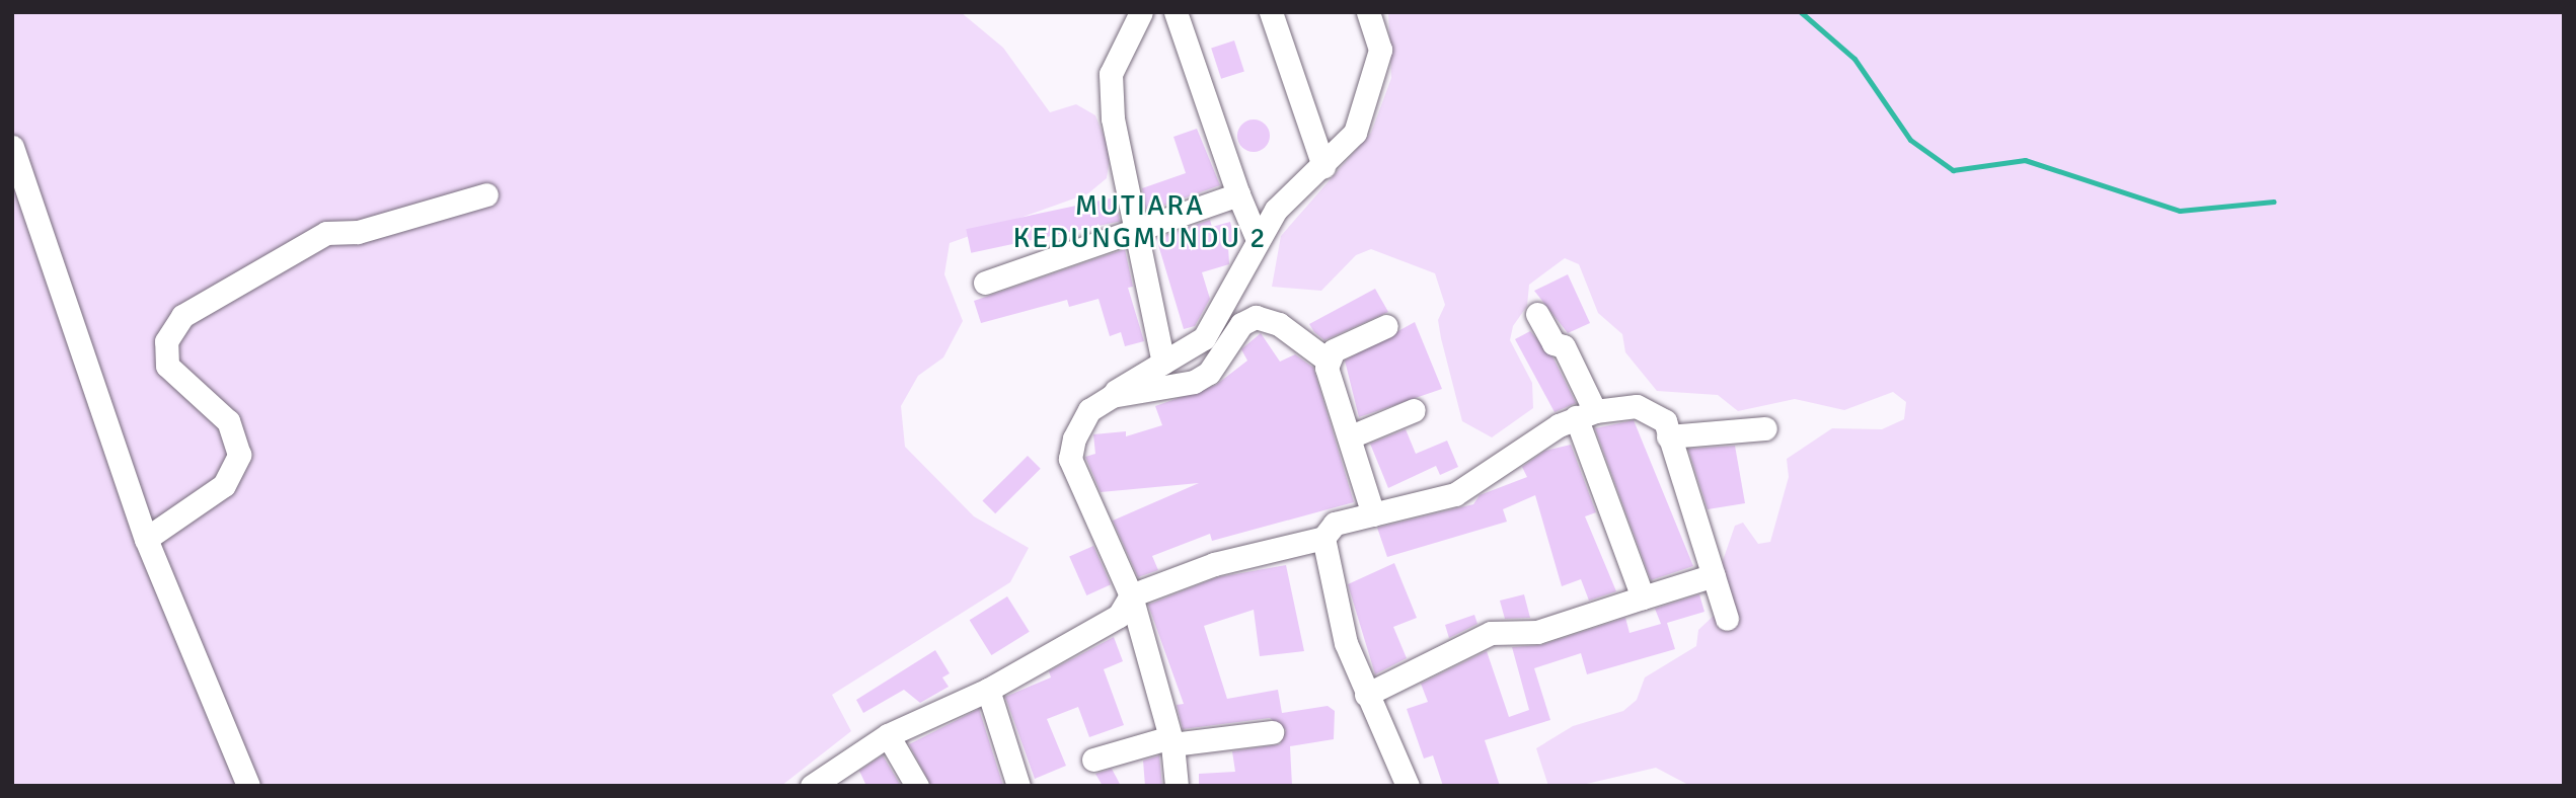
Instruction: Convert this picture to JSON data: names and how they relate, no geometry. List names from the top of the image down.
{
  "districts": ["MUTIARA KEDUNGMUNDU 2"]
}
